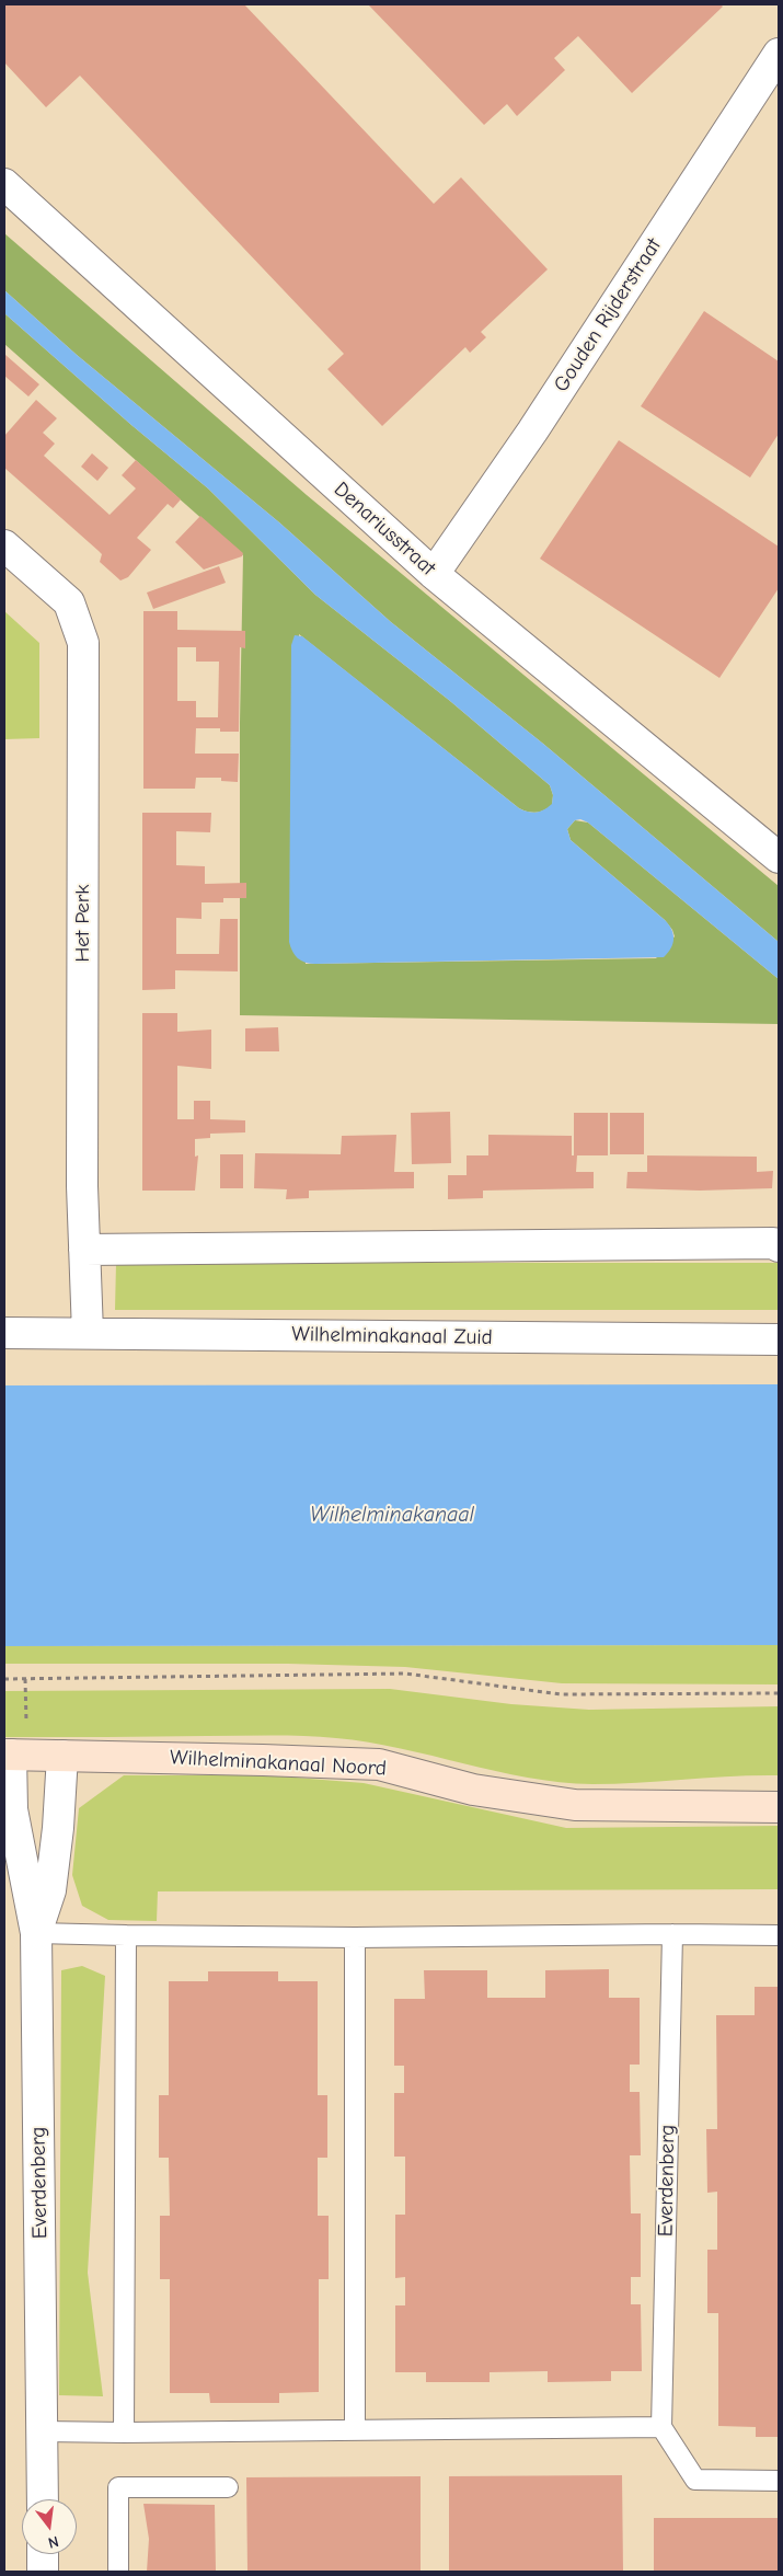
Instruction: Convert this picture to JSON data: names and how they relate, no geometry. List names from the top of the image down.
{
  "streets": {
    "street": [
      "Gouden Rijderstraat",
      "Denariusstraat",
      "Het Perk",
      "Wilhelminakanaal Zuid",
      "Wilhelminakanaal Noord",
      "Everdenberg"
    ]
  },
  "crossings": [
    ["Gouden Rijderstraat", "Denariusstraat"],
    ["Het Perk", "Wilhelminakanaal Zuid"],
    ["Wilhelminakanaal Noord", "Everdenberg"]
  ],
  "water": ["Wilhelminakanaal"],
  "north": "bottom"
}
